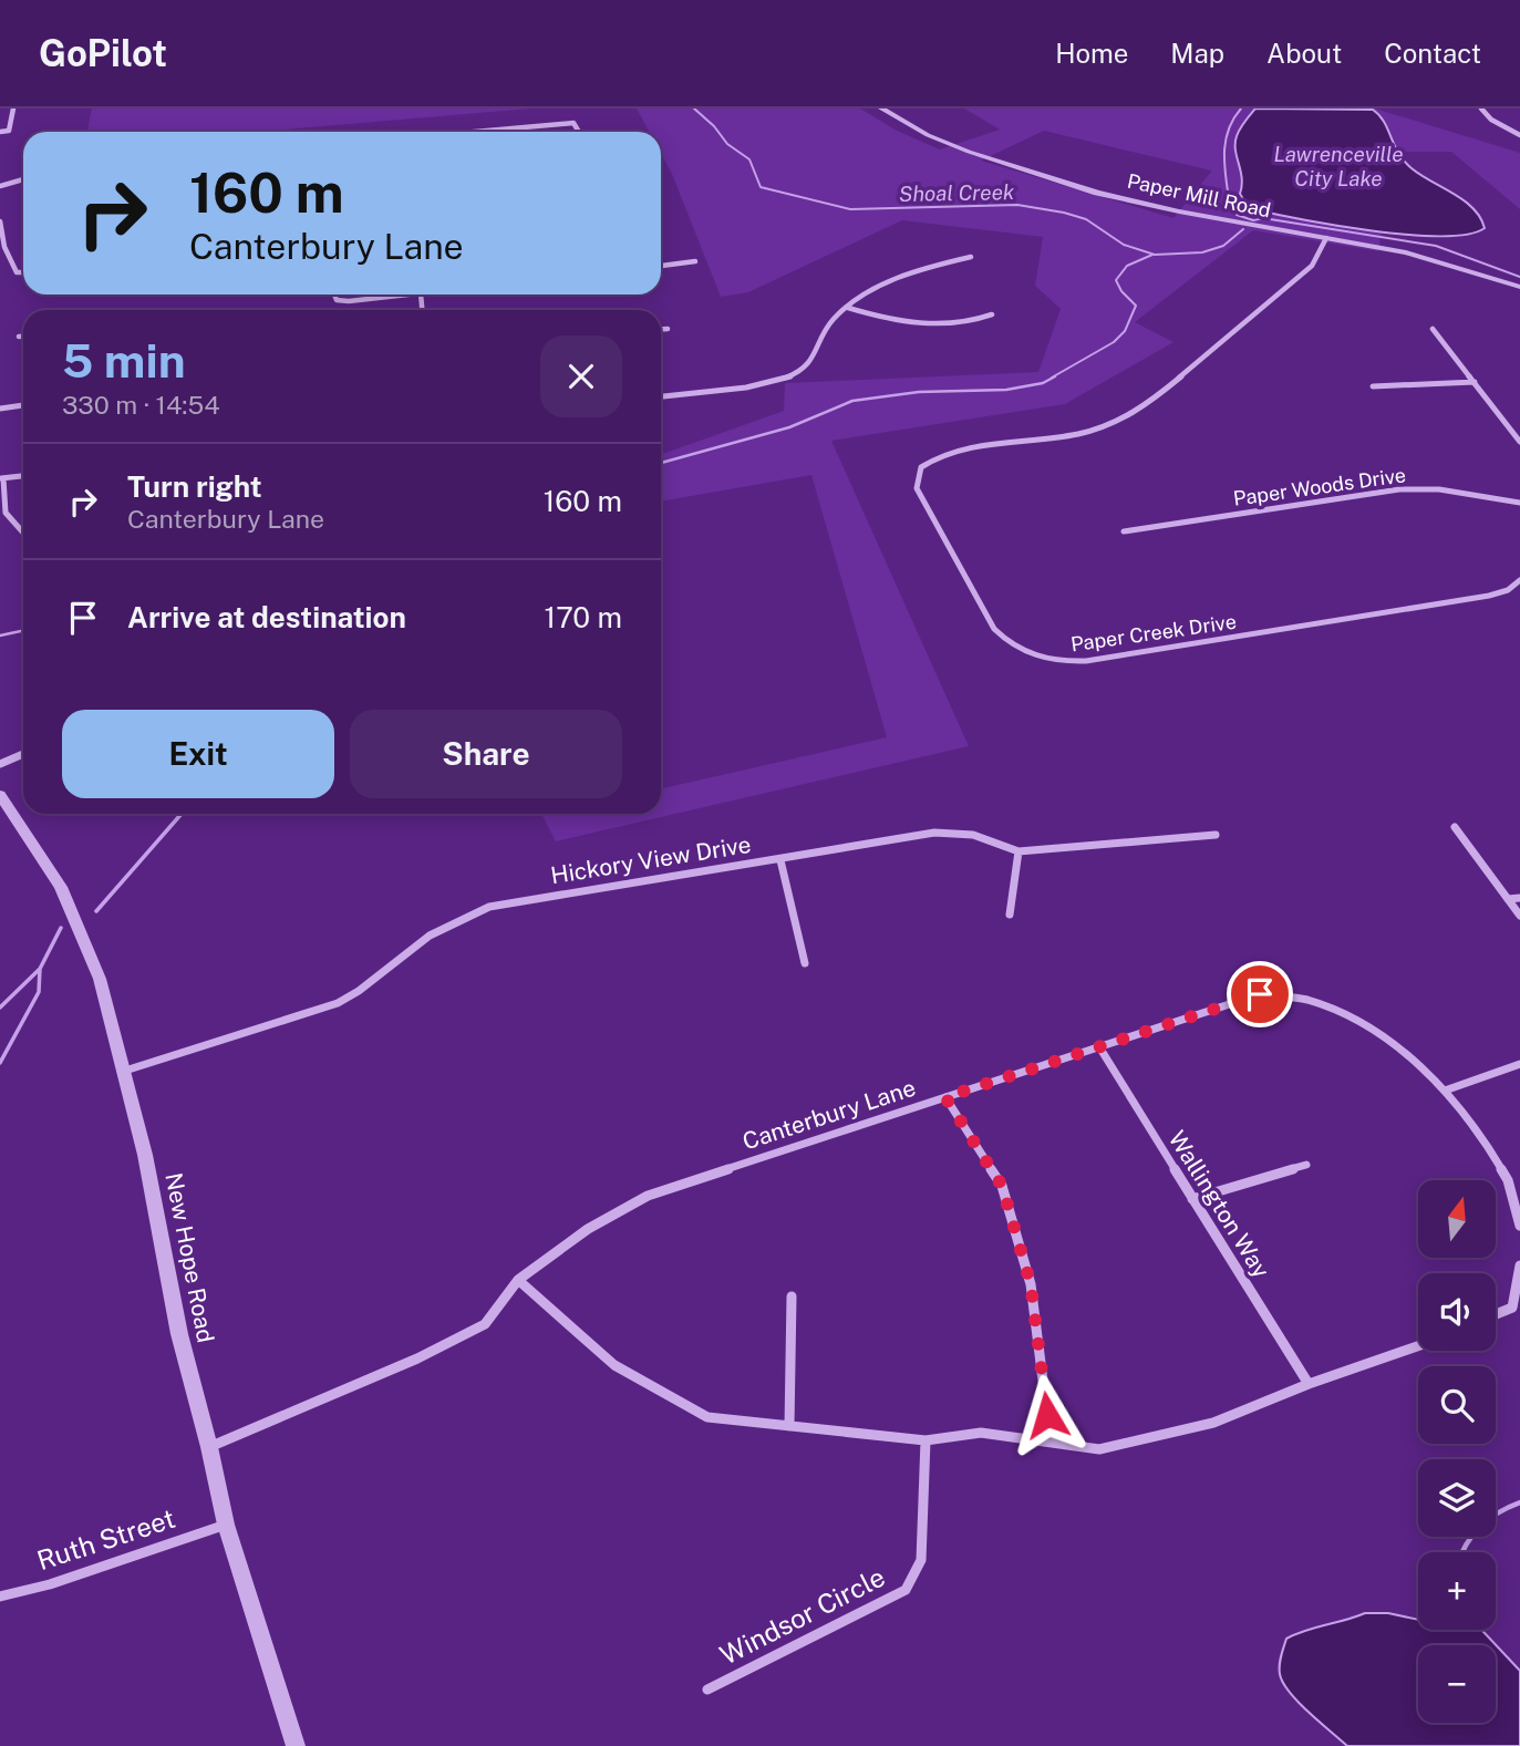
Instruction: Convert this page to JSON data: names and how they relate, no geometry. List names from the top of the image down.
{
  "streets": {
    "street": [
      "Paper Mill Road",
      "Paper Woods Drive",
      "Paper Creek Drive",
      "Hickory View Drive",
      "Canterbury Lane",
      "Wallington Way",
      "New Hope Road",
      "Ruth Street",
      "Windsor Circle"
    ]
  },
  "crossings": [
    ["Paper Mill Road", "Paper Creek Drive"],
    ["Hickory View Drive", "New Hope Road"],
    ["Canterbury Lane", "Wallington Way"],
    ["Canterbury Lane", "New Hope Road"],
    ["New Hope Road", "Ruth Street"]
  ],
  "water": ["Lawrenceville City Lake", "Shoal Creek"],
  "north": "top",
  "page": {
    "header": "GoPilot",
    "nav": [
      "Home",
      "Map",
      "About",
      "Contact"
    ],
    "turn": ["160 m", "Canterbury Lane"],
    "heading": ["5 min", "330 m · 14:54"],
    "list": [
      {
        "name": "Turn right",
        "note": "Canterbury Lane",
        "value": "160 m"
      },
      {
        "name": "Arrive at destination",
        "value": "170 m"
      }
    ],
    "buttons": ["Exit", "Share"],
    "map_buttons": ["+", "−"]
  }
}
